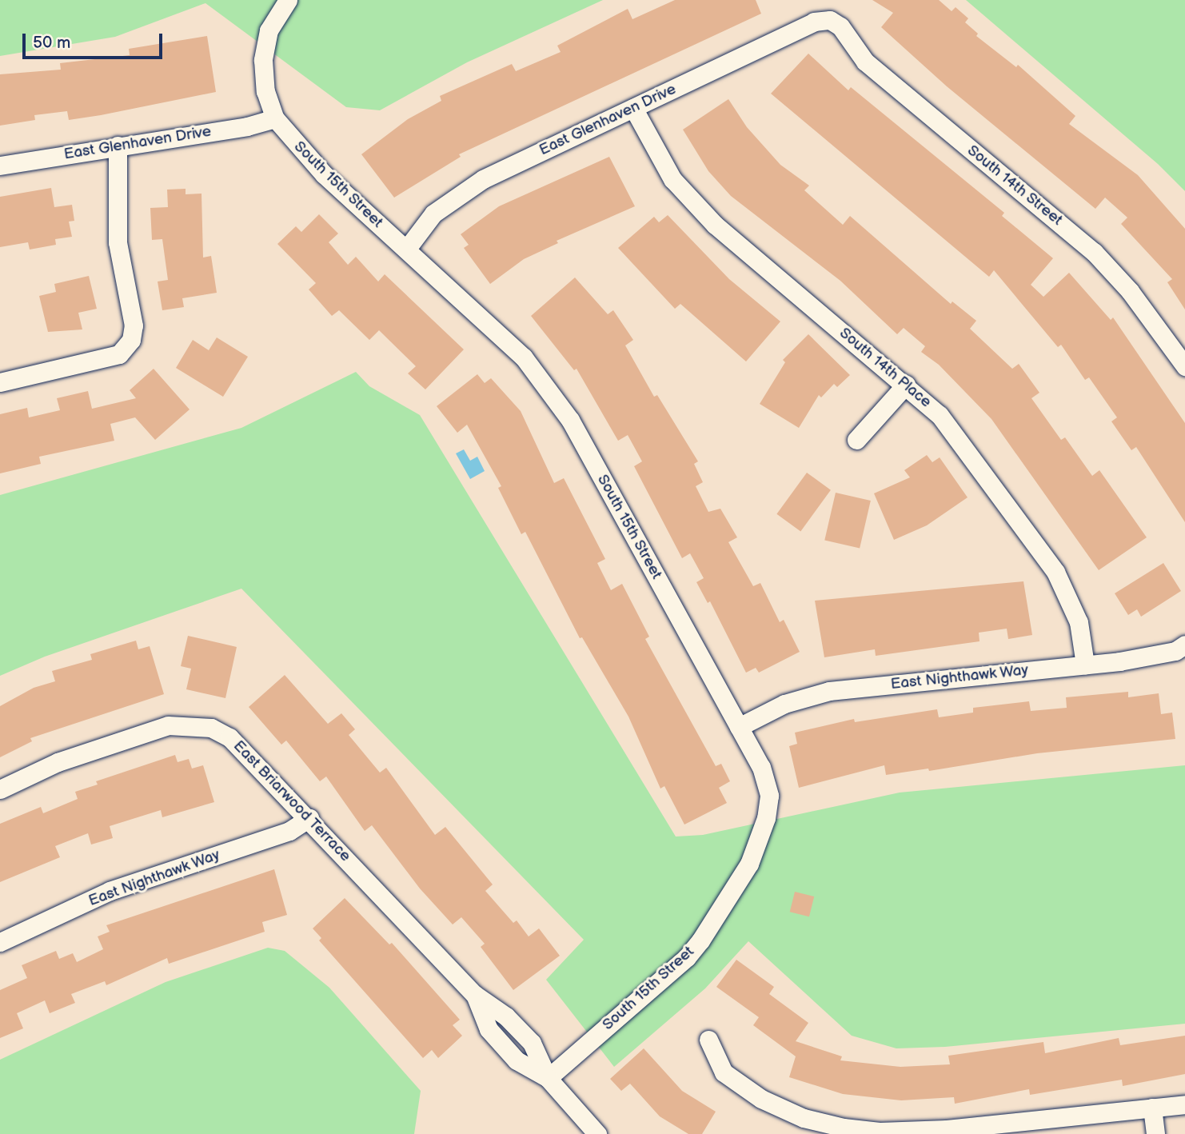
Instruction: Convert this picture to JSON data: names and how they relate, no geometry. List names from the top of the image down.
{
  "streets": {
    "street": [
      "East Glenhaven Drive",
      "South 15th Street",
      "South 14th Street",
      "South 14th Place",
      "East Nighthawk Way",
      "East Briarwood Terrace"
    ]
  },
  "crossings": [
    ["East Glenhaven Drive", "South 15th Street"],
    ["East Glenhaven Drive", "South 14th Street"],
    ["East Glenhaven Drive", "South 14th Place"],
    ["South 15th Street", "East Nighthawk Way"],
    ["South 15th Street", "East Briarwood Terrace"],
    ["South 14th Place", "East Nighthawk Way"],
    ["East Nighthawk Way", "East Briarwood Terrace"]
  ],
  "scale_bar": "50 m"
}
